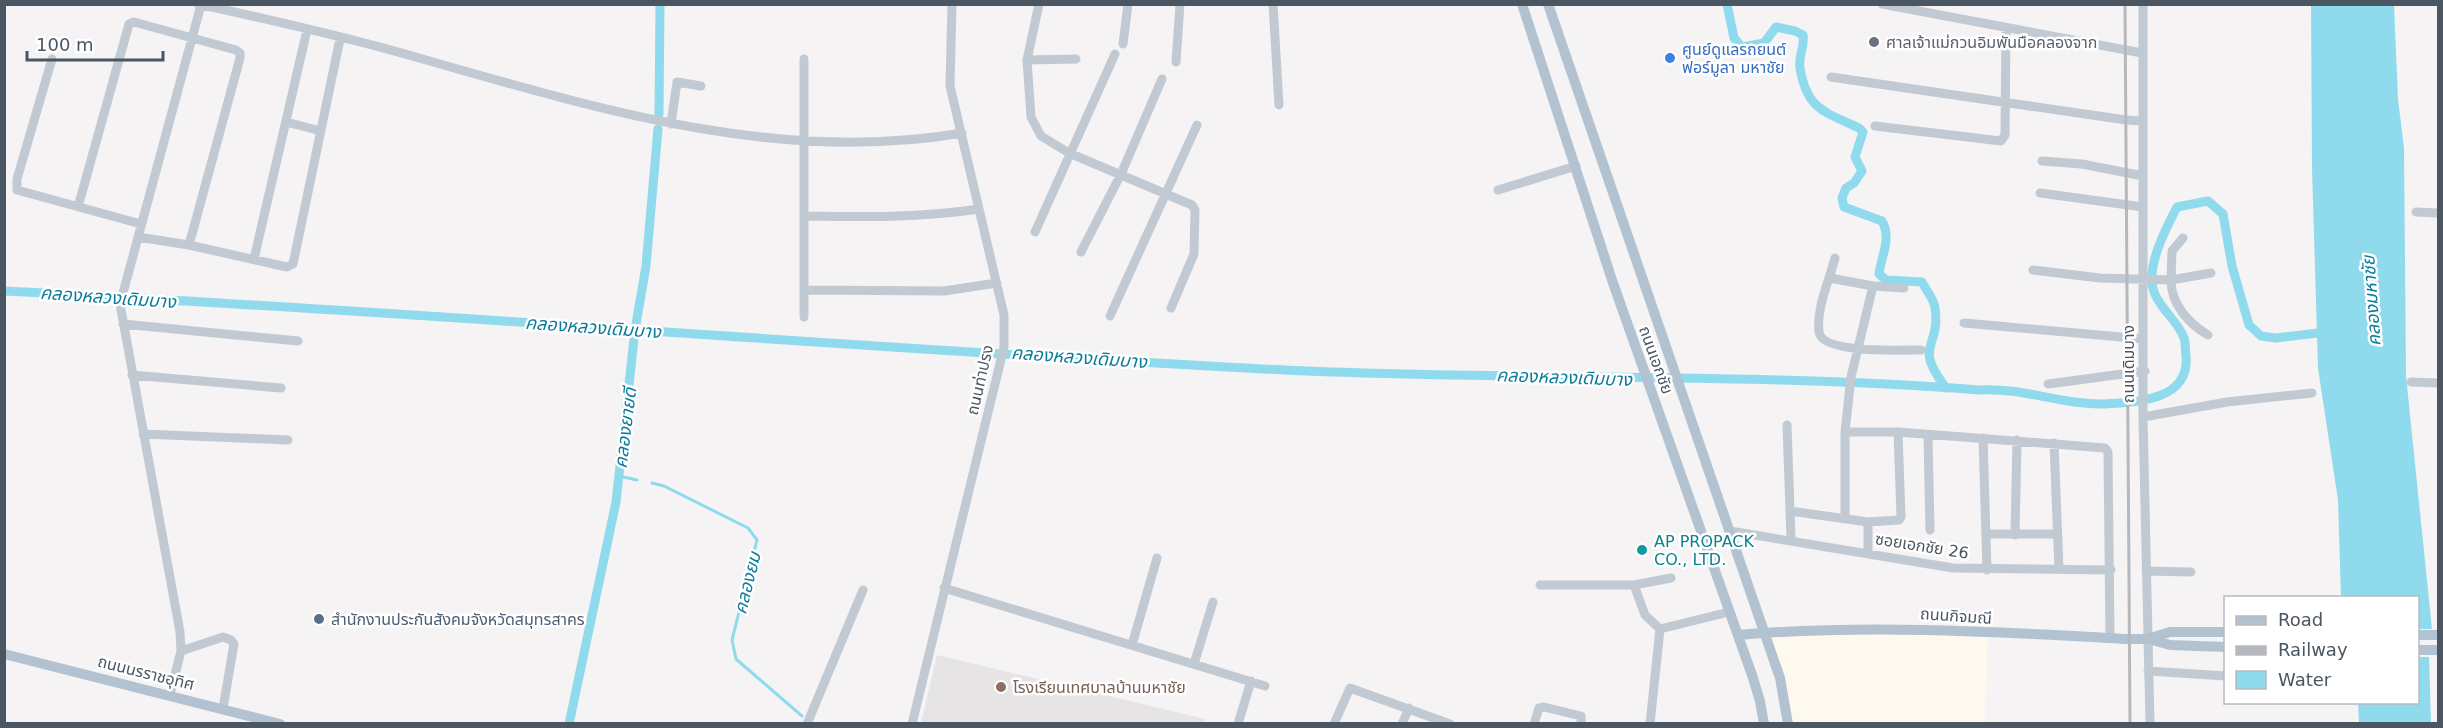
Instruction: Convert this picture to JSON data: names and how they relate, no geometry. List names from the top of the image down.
{
  "streets": {
    "main road": ["ถนนเอกชัย", "ถนนกิจมณี", "ถนนนรราชอุทิศ"],
    "street": ["ถนนเดิมบาง", "ถนนท่าปรง", "ซอยเอกชัย 26"]
  },
  "crossings": [
    ["ถนนเอกชัย", "ซอยเอกชัย 26"],
    ["ถนนเอกชัย", "ถนนกิจมณี"],
    ["ถนนเดิมบาง", "ถนนกิจมณี"]
  ],
  "water": [
    "คลองหลวงเดิมบาง",
    "คลองมหาชัย",
    "คลองยายดี",
    "คลองยม"
  ],
  "places": [
    "ศาลเจ้าแม่กวนอิมพันมือคลองจาก",
    "ศูนย์ดูแลรถยนต์ ฟอร์มูลา มหาชัย",
    "AP PROPACK CO., LTD.",
    "สำนักงานประกันสังคมจังหวัดสมุทรสาคร",
    "โรงเรียนเทศบาลบ้านมหาชัย"
  ],
  "legend": ["Road", "Railway", "Water"],
  "scale_bar": "100 m"
}
